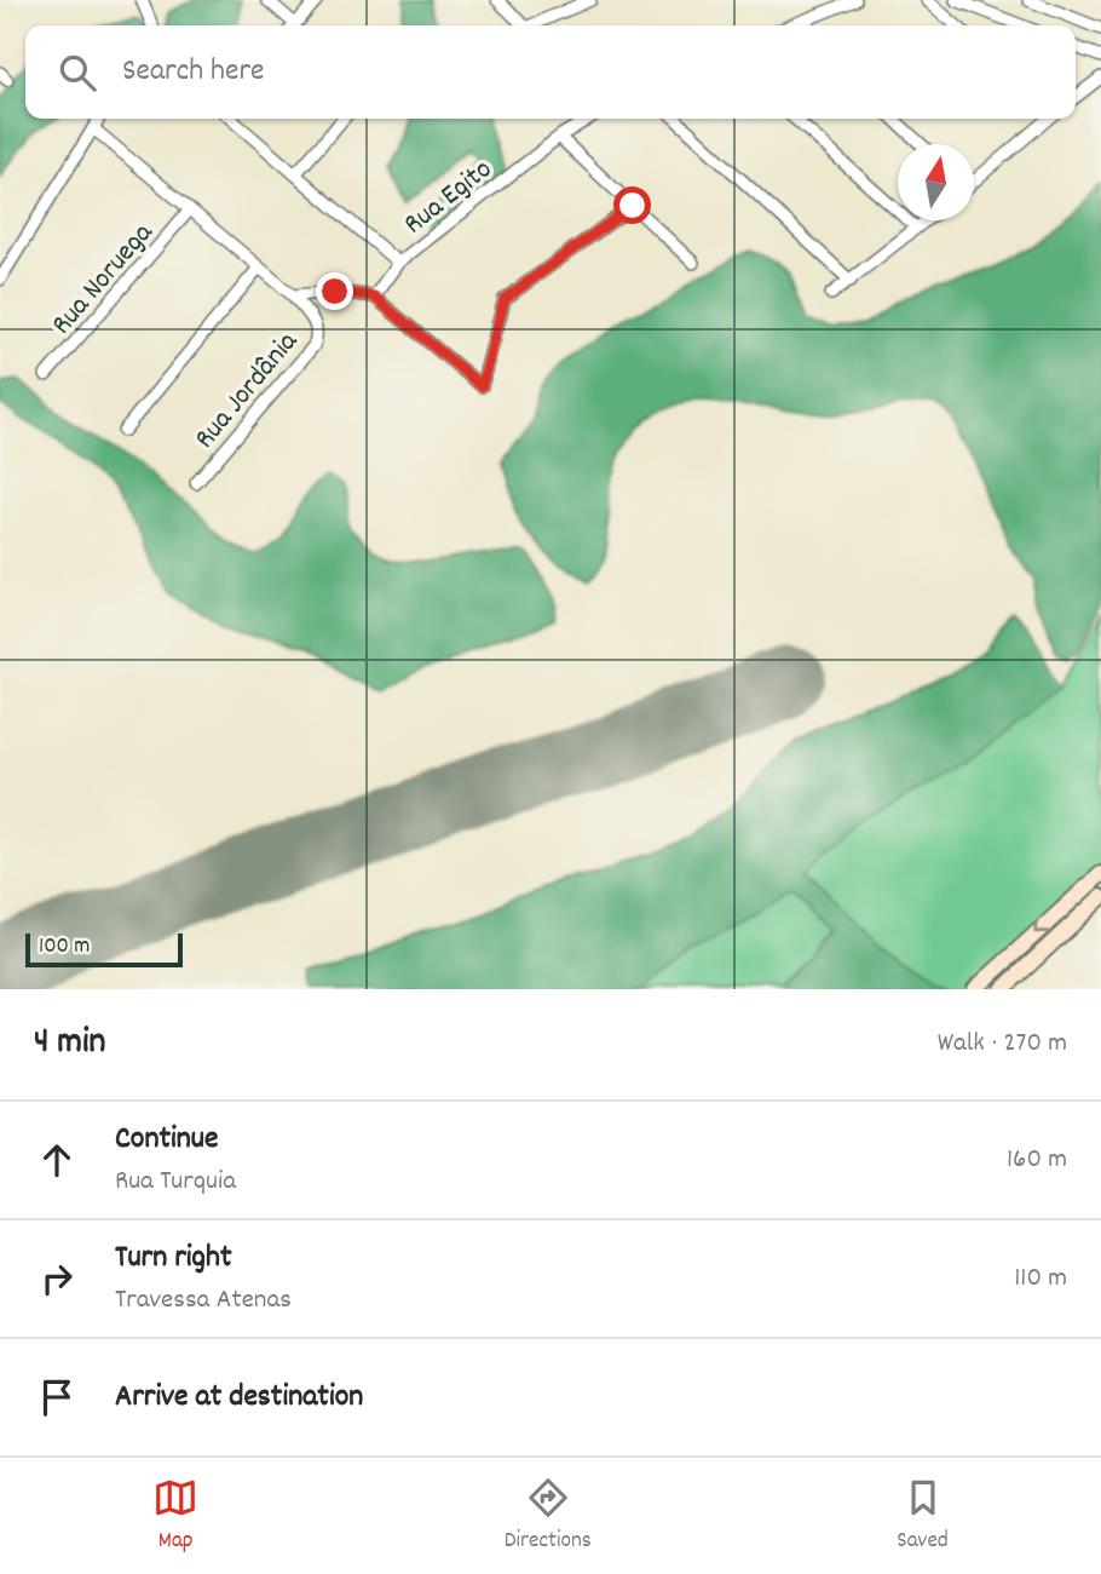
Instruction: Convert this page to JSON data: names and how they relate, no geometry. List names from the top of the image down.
{
  "streets": {
    "street": ["Rua Egito", "Rua Noruega", "Rua Jordânia"]
  },
  "scale_bar": "100 m",
  "north": "top",
  "page": {
    "search": "Search here",
    "scale": "100 m",
    "heading": ["4 min", "Walk · 270 m"],
    "list": [
      ["Continue", "Rua Turquia", "160 m"],
      ["Turn right", "Travessa Atenas", "110 m"],
      "Arrive at destination"
    ],
    "nav": ["Map", "Directions", "Saved"]
  }
}
